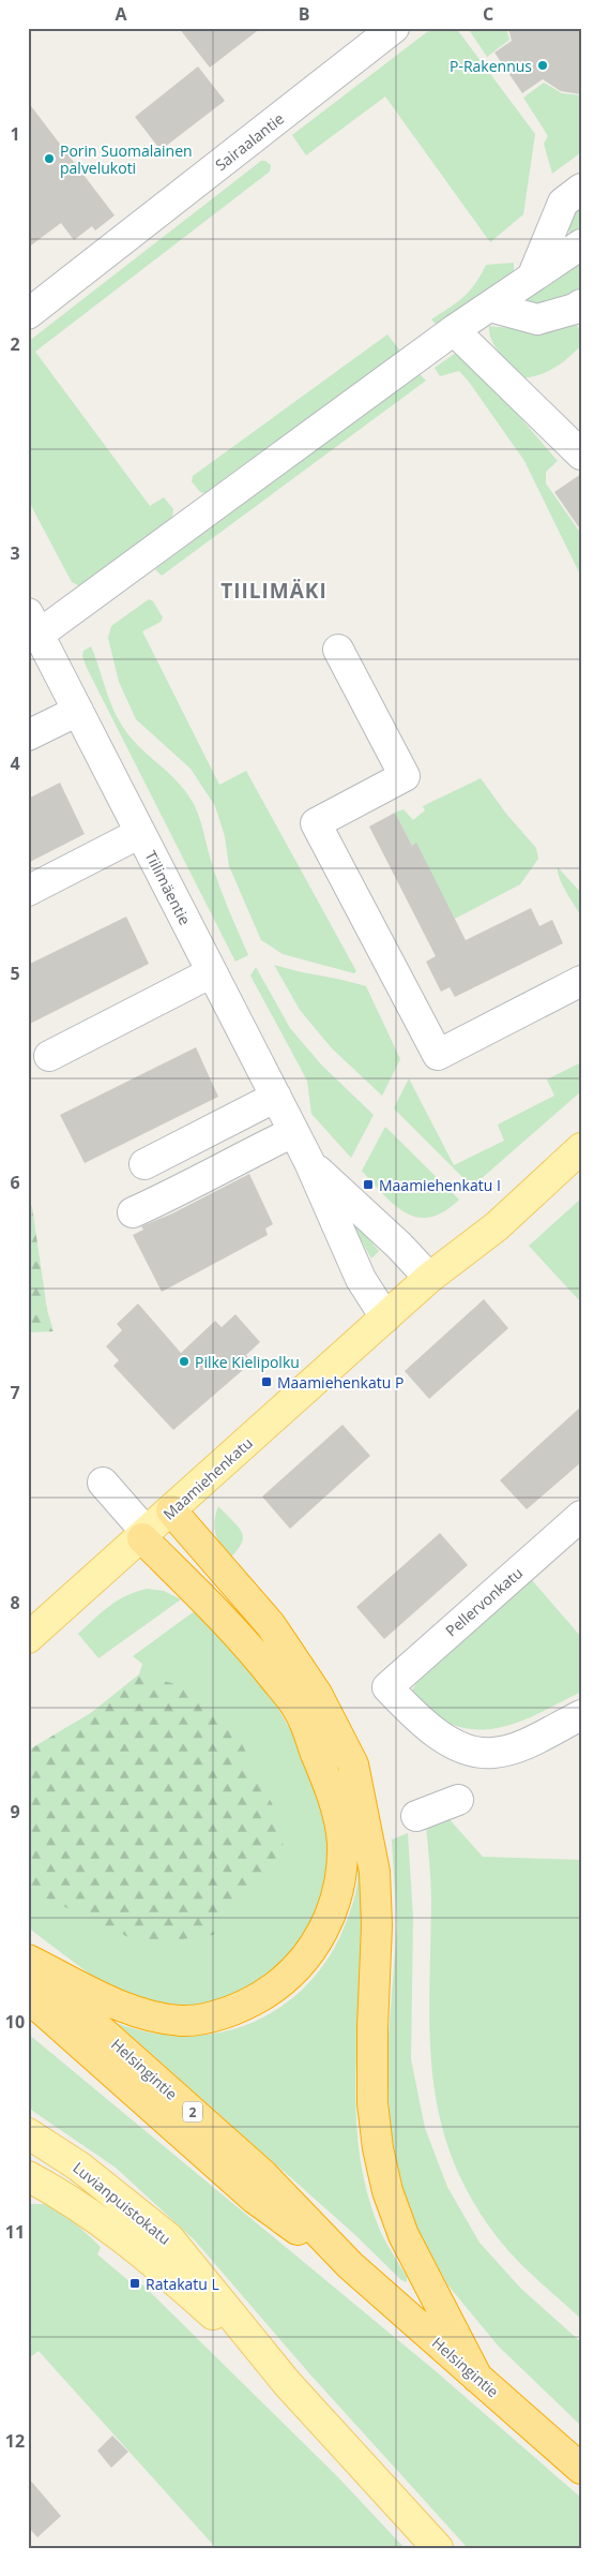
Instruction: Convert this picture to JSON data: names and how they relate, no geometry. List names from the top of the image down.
{
  "streets": {
    "highway": ["Helsingintie", "2"],
    "main road": ["Maamiehenkatu", "Luvianpuistokatu"],
    "street": ["Sairaalantie", "Tiilimäentie", "Pellervonkatu"]
  },
  "crossings": [
    ["Tiilimäentie", "Maamiehenkatu"]
  ],
  "districts": ["TIILIMÄKI"],
  "places": {
    "other": ["P-Rakennus", "Porin Suomalainen palvelukoti", "Pilke Kielipolku"],
    "transit": ["Maamiehenkatu I", "Maamiehenkatu P", "Ratakatu L"]
  },
  "grid": {
    "columns": ["A", "B", "C"],
    "rows": [
      "1",
      "2",
      "3",
      "4",
      "5",
      "6",
      "7",
      "8",
      "9",
      "10",
      "11",
      "12"
    ]
  }
}
